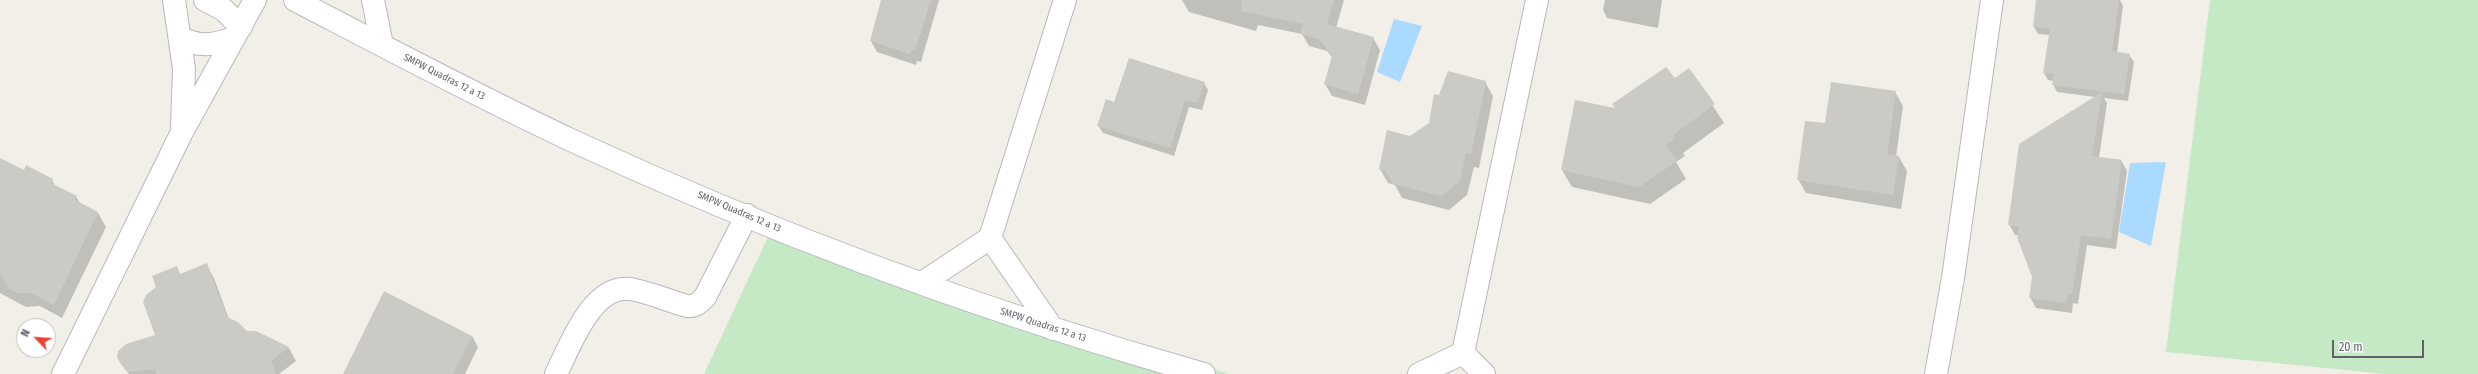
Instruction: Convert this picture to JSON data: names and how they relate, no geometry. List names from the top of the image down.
{
  "streets": {
    "street": ["SMPW Quadras 12 a 13"]
  },
  "scale_bar": "20 m",
  "north": "top left"
}
